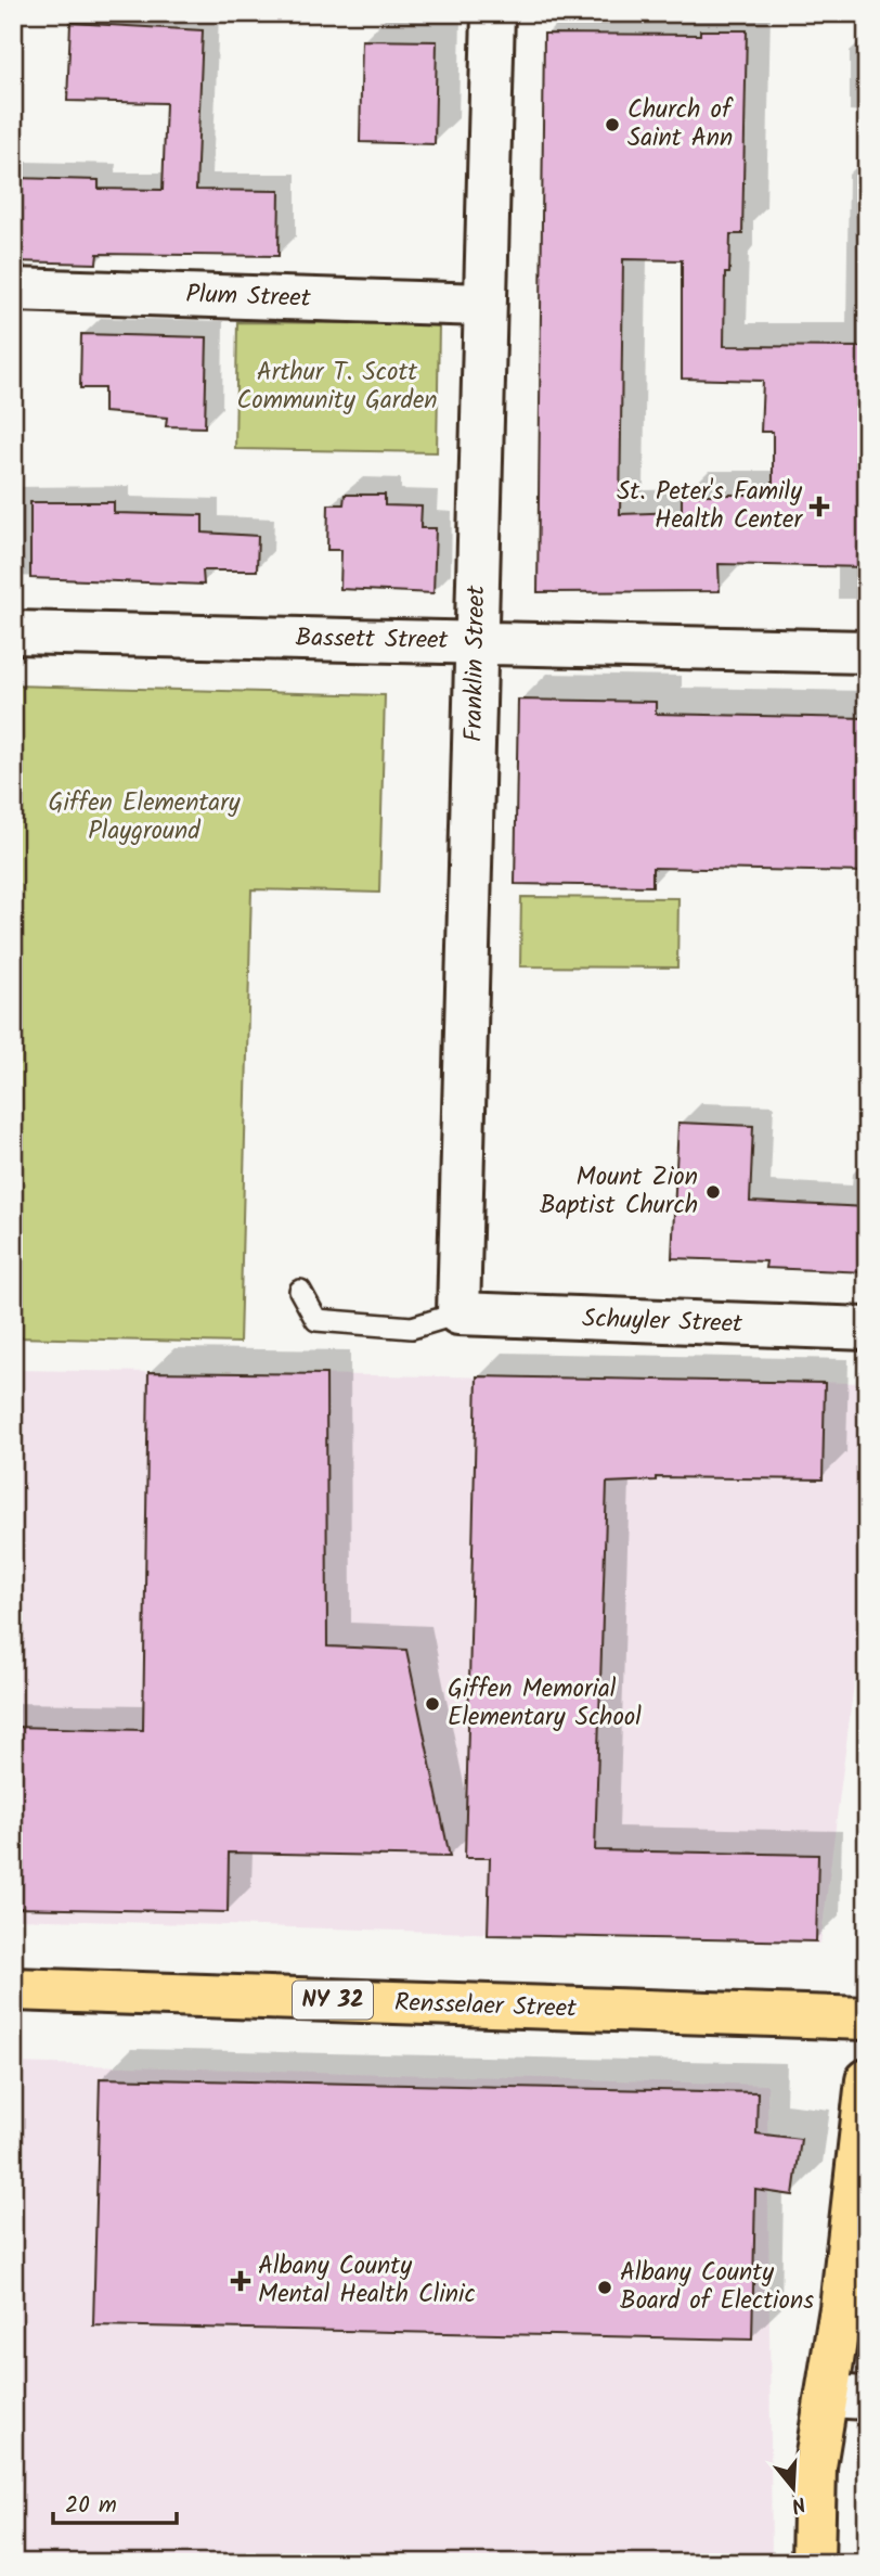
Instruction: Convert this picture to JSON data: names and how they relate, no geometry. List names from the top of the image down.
{
  "streets": {
    "main road": ["NY 32", "Rensselaer Street"],
    "street": [
      "Plum Street",
      "Bassett Street",
      "Franklin Street",
      "Schuyler Street"
    ]
  },
  "crossings": [
    ["Plum Street", "Franklin Street"],
    ["Bassett Street", "Franklin Street"],
    ["Franklin Street", "Schuyler Street"]
  ],
  "parks": ["Arthur T. Scott Community Garden", "Giffen Elementary Playground"],
  "places": {
    "other": [
      "Church of Saint Ann",
      "Mount Zion Baptist Church",
      "Giffen Memorial Elementary School",
      "Albany County Board of Elections"
    ],
    "health": ["St. Peter's Family Health Center", "Albany County Mental Health Clinic"]
  },
  "scale_bar": "20 m",
  "north": "bottom"
}
